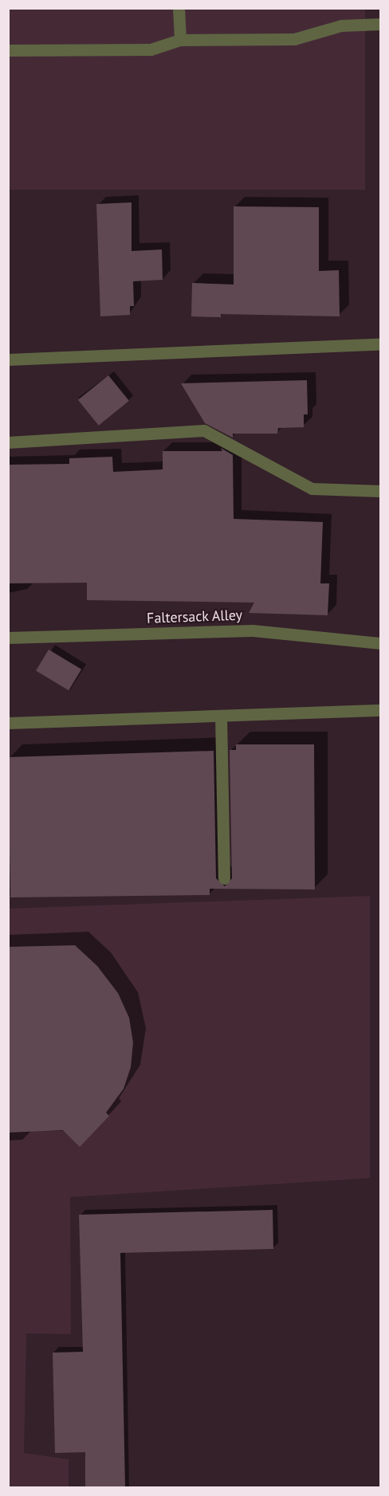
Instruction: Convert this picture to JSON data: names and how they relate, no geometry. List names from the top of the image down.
{
  "streets": {
    "lane": ["Faltersack Alley"]
  }
}
